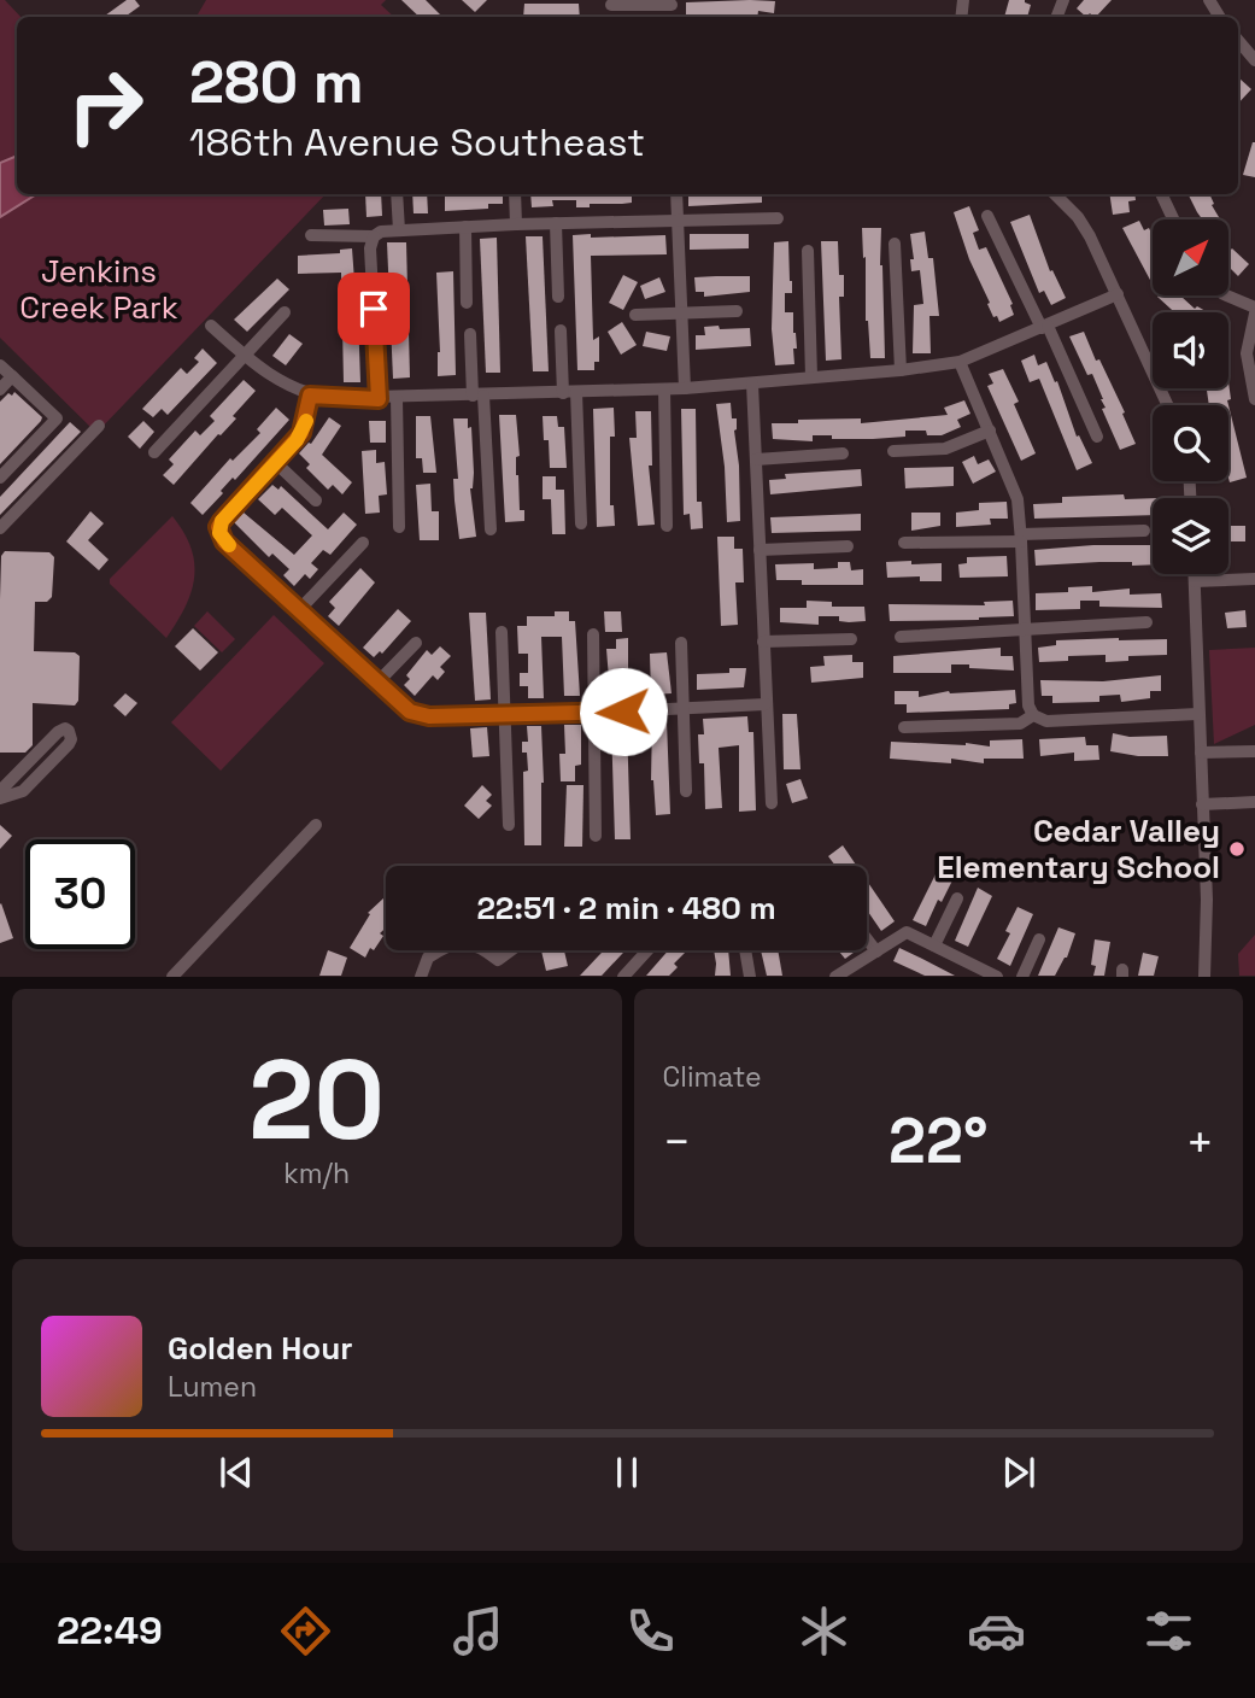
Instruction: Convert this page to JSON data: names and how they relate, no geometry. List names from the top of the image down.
{
  "parks": ["Jenkins Creek Park"],
  "places": ["Cedar Valley Elementary School"],
  "north": "top right",
  "page": {
    "turn": ["280 m", "186th Avenue Southeast"],
    "limit": "30",
    "trip": "22:51 · 2 min · 480 m",
    "tile": [
      ["20", "km/h"],
      "Climate"
    ],
    "heat": ["−", "22°", "+"],
    "song": ["Golden Hour", "Lumen"],
    "tabs": "22:49"
  }
}
